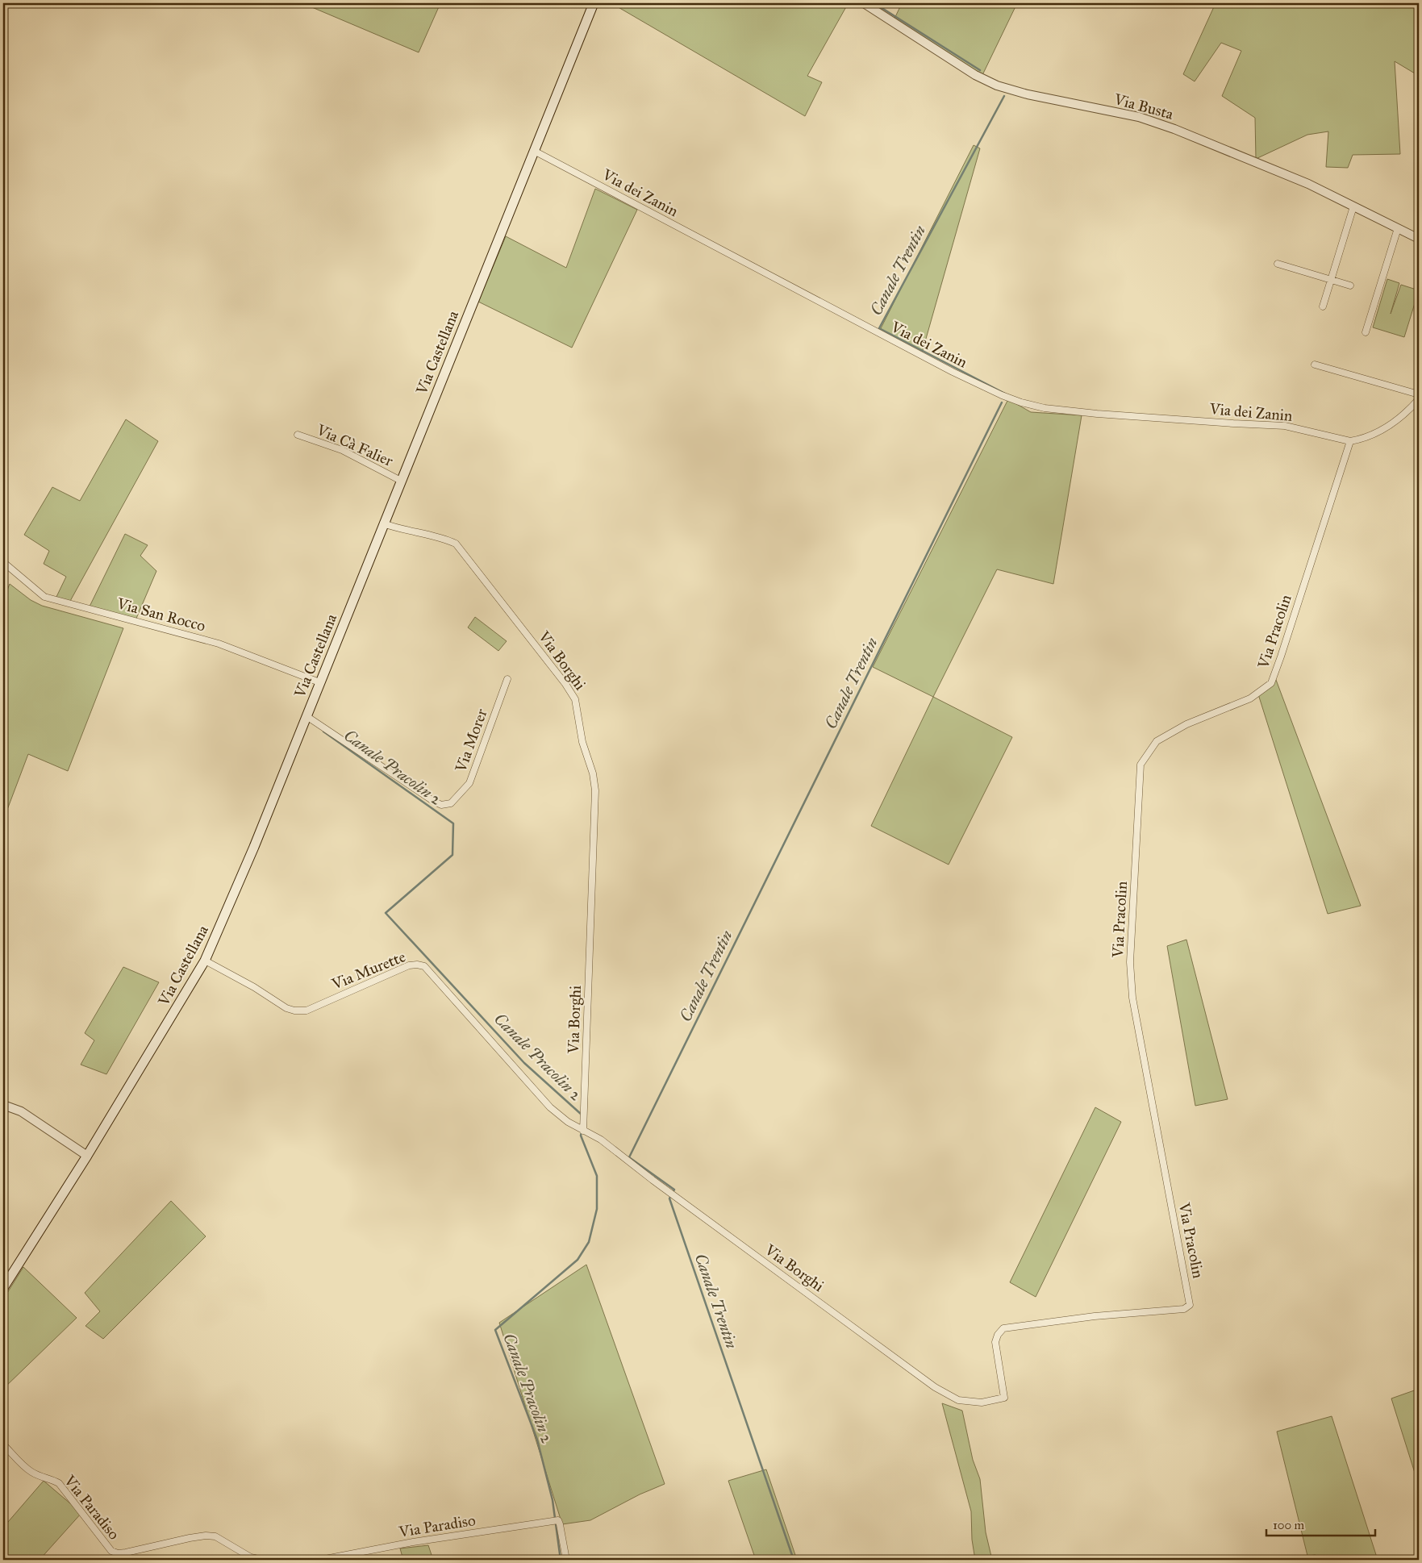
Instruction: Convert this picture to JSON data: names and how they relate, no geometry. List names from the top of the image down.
{
  "streets": {
    "main road": ["Via Castellana"],
    "street": [
      "Via Busta",
      "Via dei Zanin",
      "Via Cà Falier",
      "Via San Rocco",
      "Via Pracolin",
      "Via Borghi",
      "Via Morer",
      "Via Murette",
      "Via Paradiso"
    ]
  },
  "crossings": [
    ["Via dei Zanin", "Via Castellana"],
    ["Via dei Zanin", "Via Pracolin"],
    ["Via Castellana", "Via Cà Falier"],
    ["Via Castellana", "Via San Rocco"],
    ["Via Castellana", "Via Borghi"],
    ["Via Castellana", "Via Morer"],
    ["Via Castellana", "Via Murette"],
    ["Via Pracolin", "Via Borghi"],
    ["Via Borghi", "Via Murette"]
  ],
  "water": ["Canale Trentin", "Canale Pracolin 2"],
  "scale_bar": "100 m"
}
